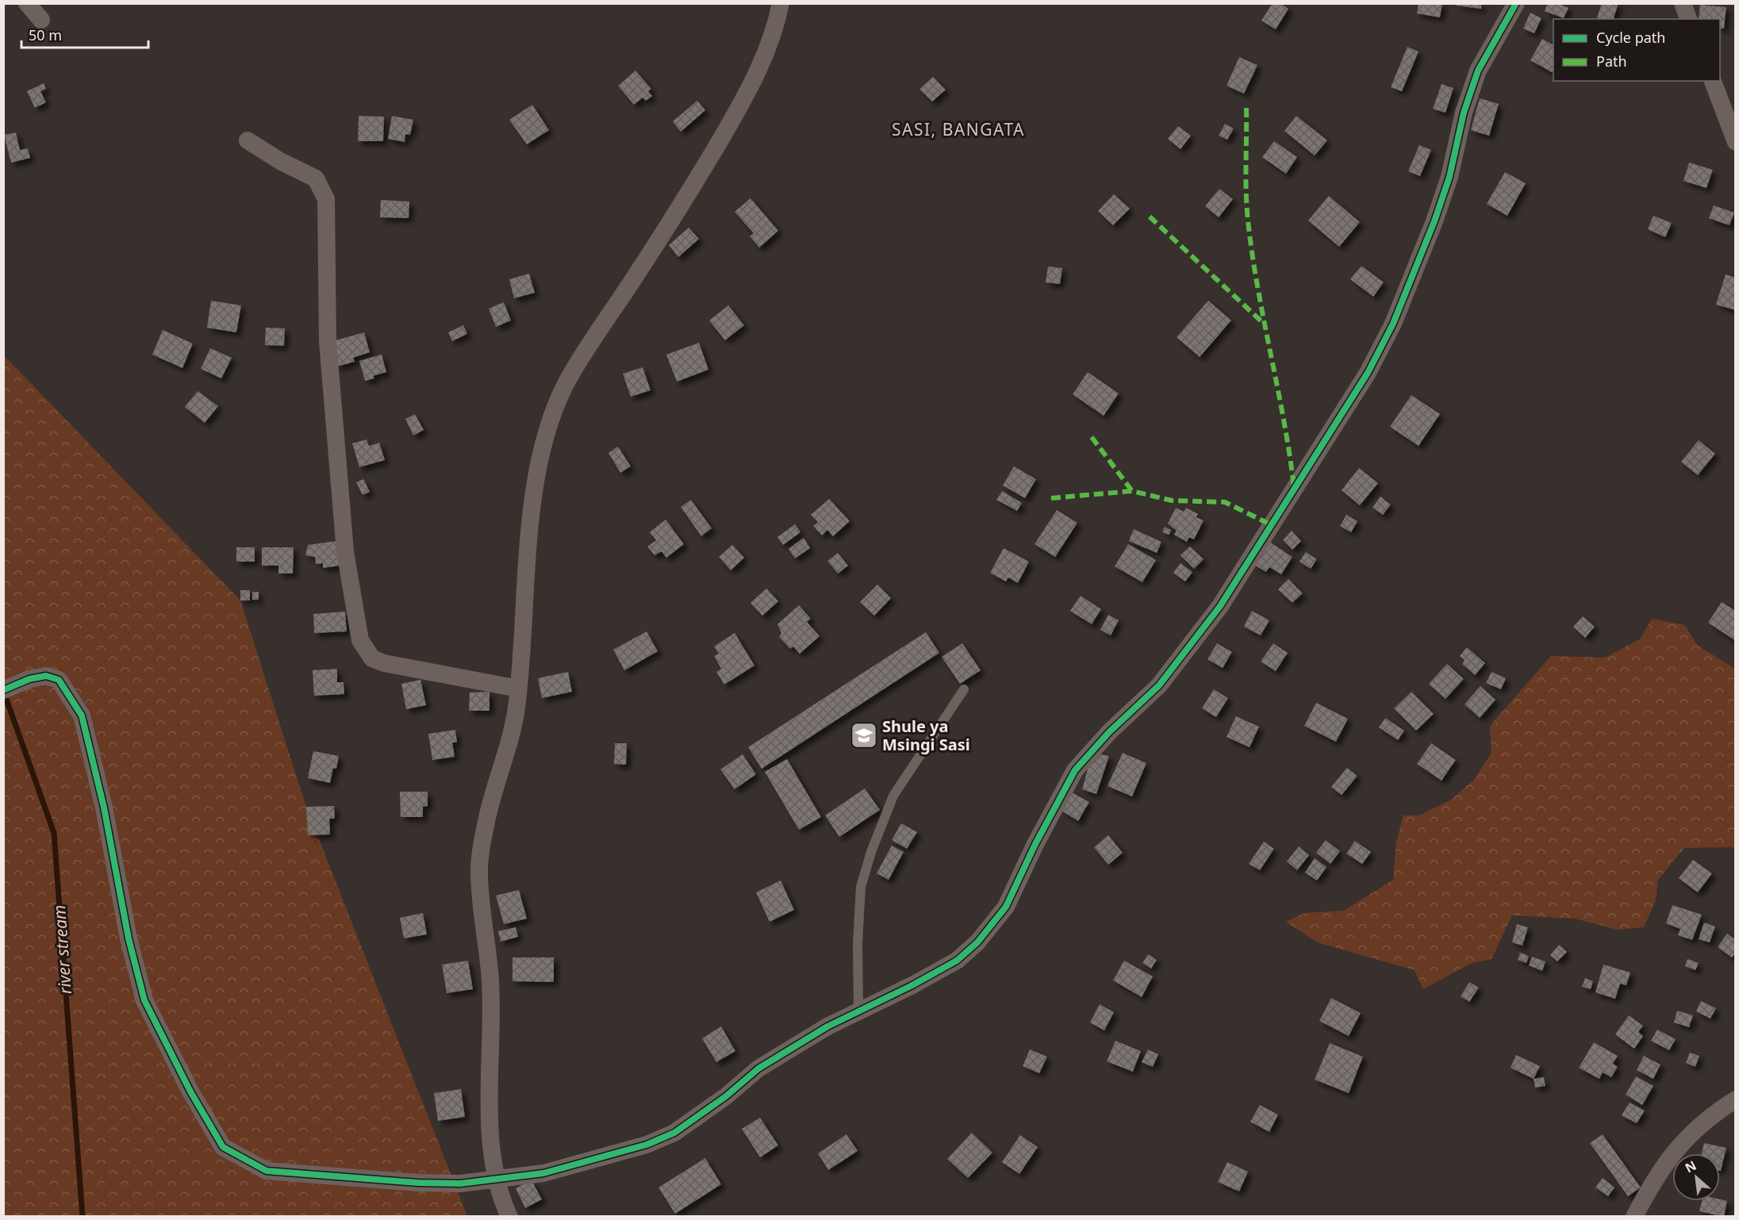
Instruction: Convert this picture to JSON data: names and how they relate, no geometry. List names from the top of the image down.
{
  "districts": ["SASI, BANGATA"],
  "water": ["river stream"],
  "places": {
    "school or university": ["Shule ya Msingi Sasi"]
  },
  "legend": ["Cycle path", "Path"],
  "scale_bar": "50 m",
  "north": "top left"
}
